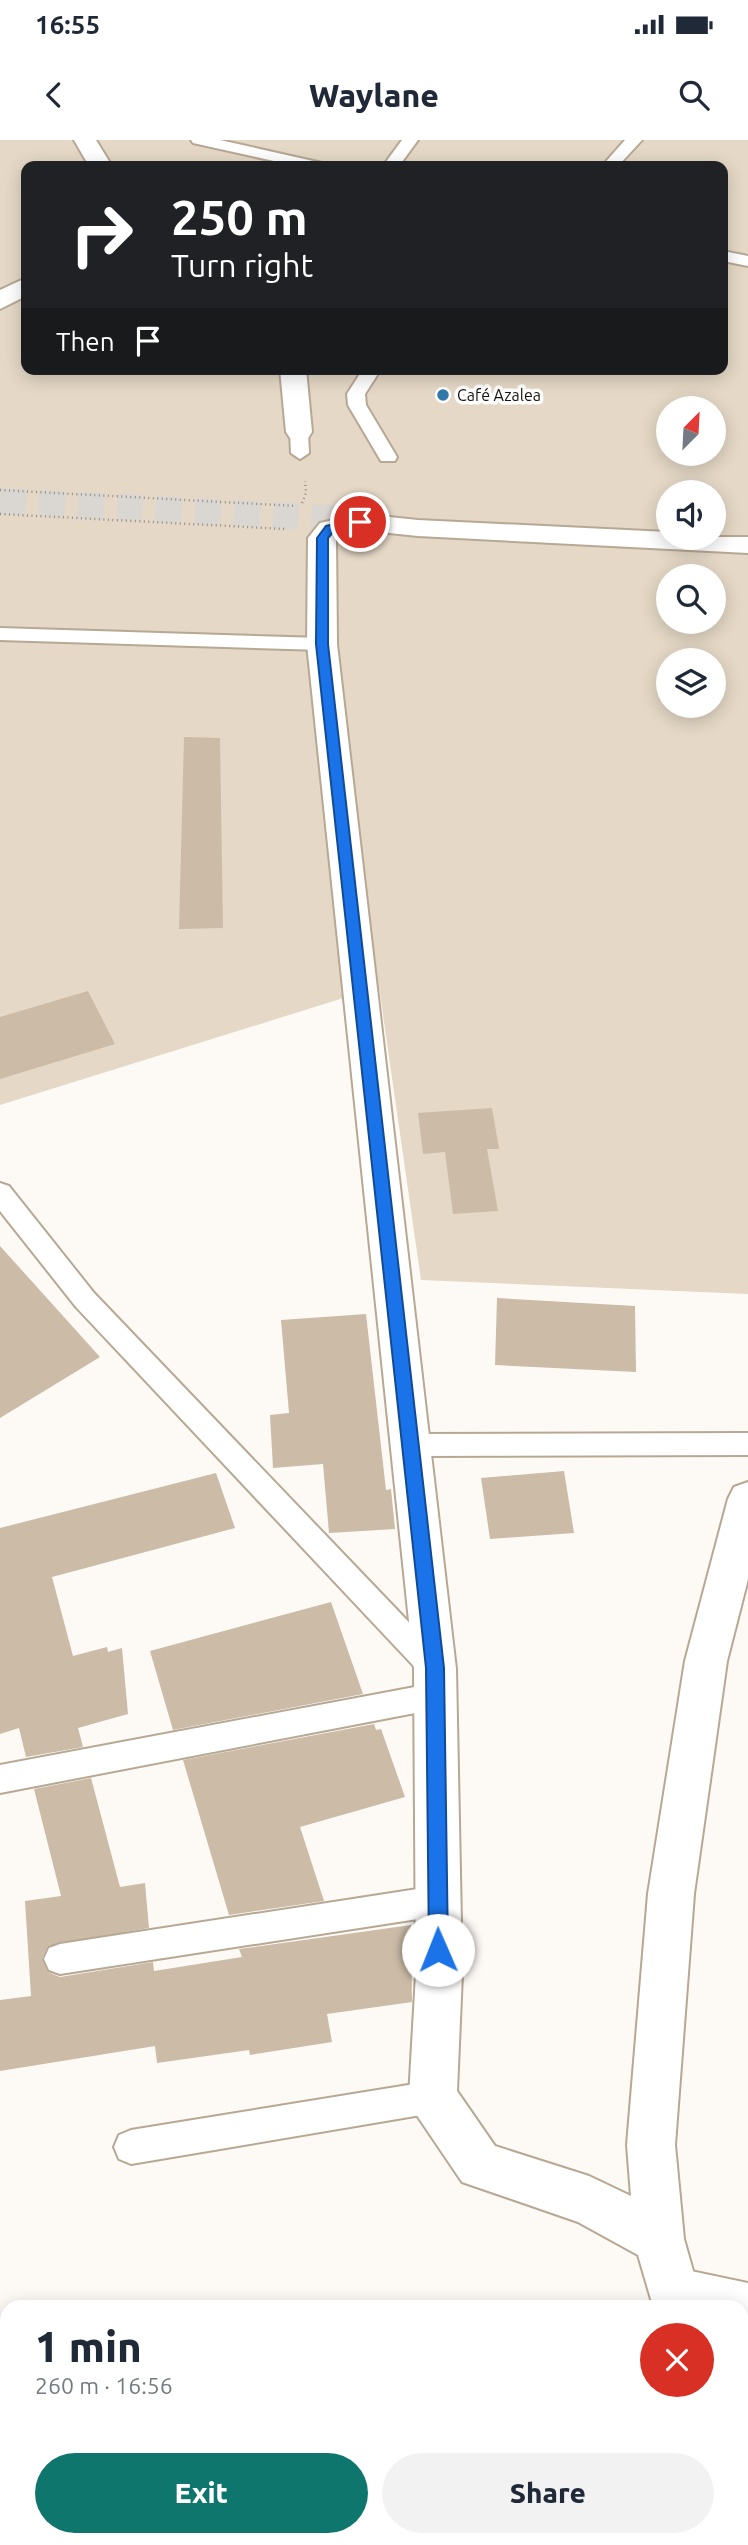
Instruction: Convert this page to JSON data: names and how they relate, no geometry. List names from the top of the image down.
{
  "places": ["Café Azalea"],
  "north": "top right",
  "page": {
    "status": "16:55",
    "header": "Waylane",
    "turn": ["250 m", "Turn right"],
    "then": "Then",
    "heading": ["1 min", "260 m · 16:56"],
    "buttons": ["Exit", "Share"]
  }
}
